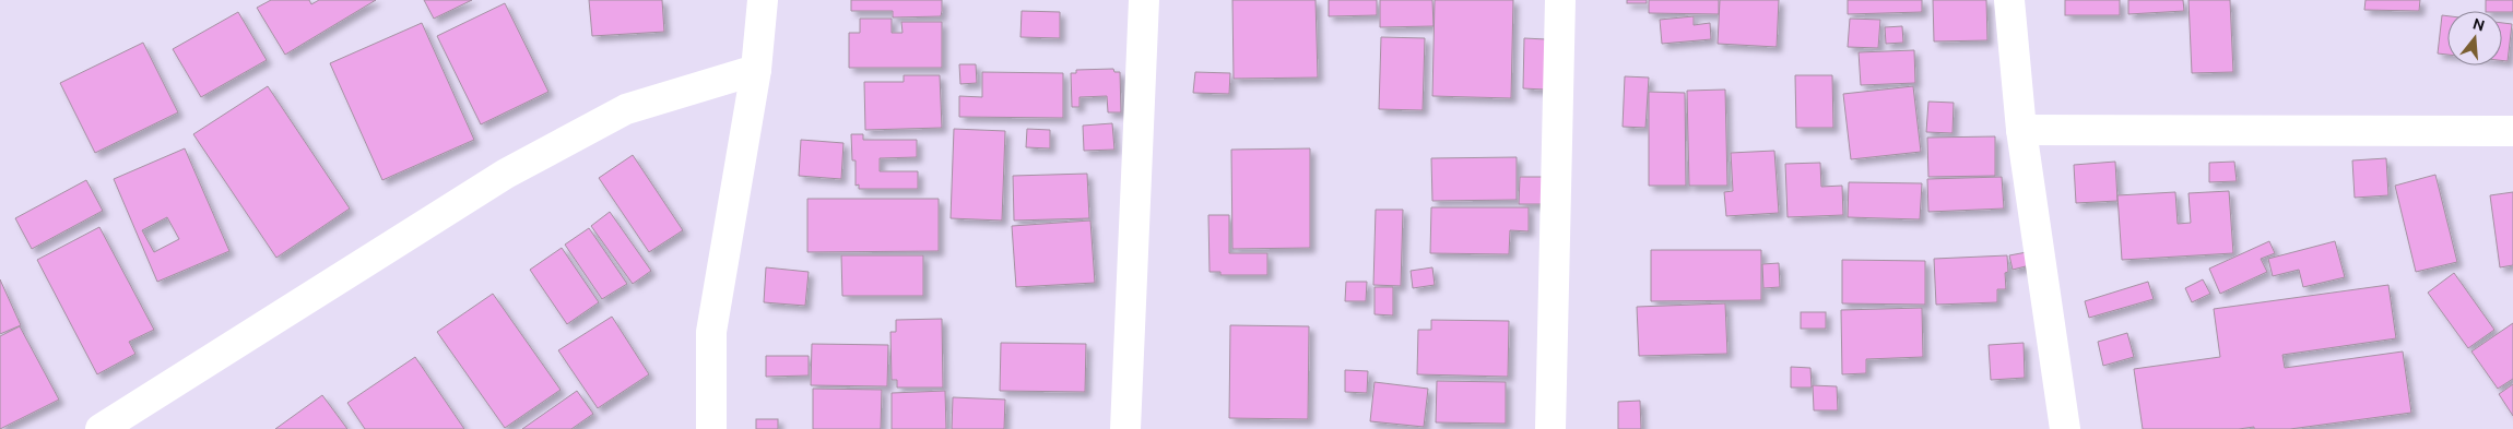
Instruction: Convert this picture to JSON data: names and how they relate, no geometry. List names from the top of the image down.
{
  "north": "top"
}
